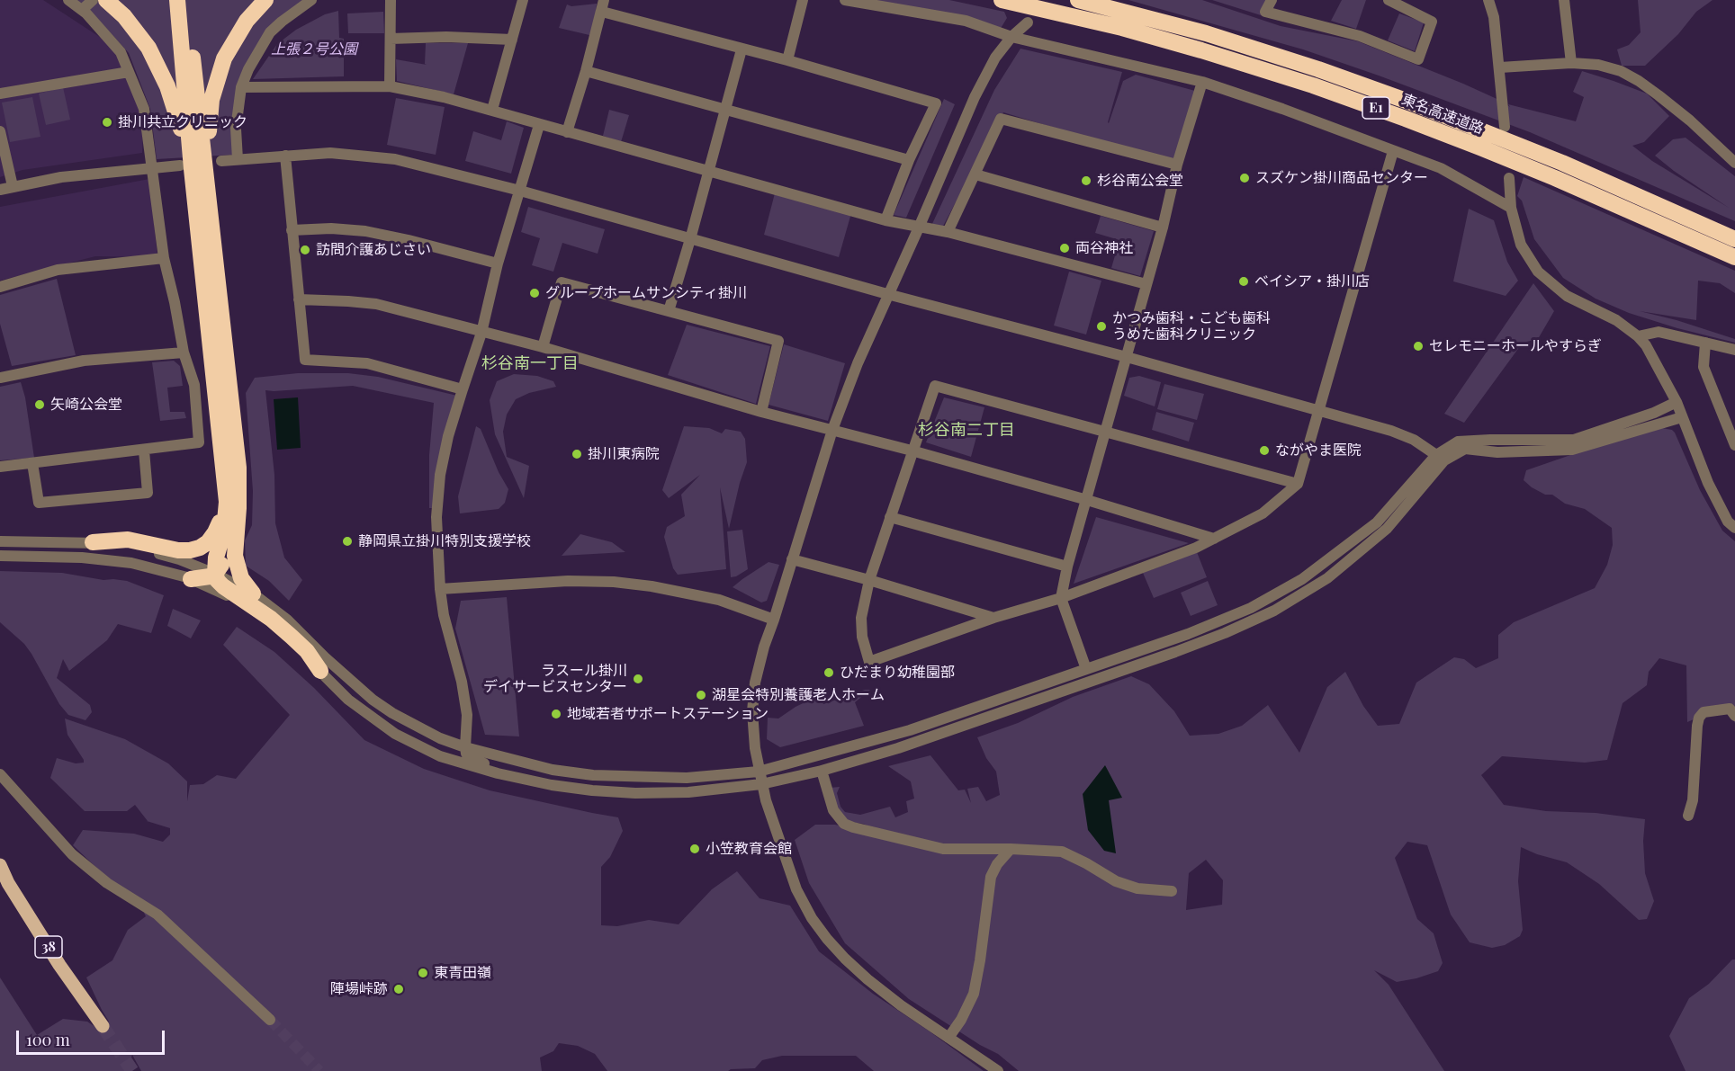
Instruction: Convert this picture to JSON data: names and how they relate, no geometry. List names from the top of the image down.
{
  "streets": {
    "highway": ["E1", "東名高速道路"],
    "main road": ["38"]
  },
  "districts": ["杉谷南一丁目", "杉谷南二丁目"],
  "parks": ["上張２号公園"],
  "places": [
    "掛川共立クリニック",
    "スズケン掛川商品センター",
    "杉谷南公会堂",
    "両谷神社",
    "訪問介護あじさい",
    "ベイシア・掛川店",
    "グループホームサンシティ掛川",
    "かつみ歯科・こども歯科 うめた歯科クリニック",
    "セレモニーホールやすらぎ",
    "矢崎公会堂",
    "ながやま医院",
    "掛川東病院",
    "静岡県立掛川特別支援学校",
    "ひだまり幼稚園部",
    "ラスール掛川 デイサービスセンター",
    "湖星会特別養護老人ホーム",
    "地域若者サポートステーション",
    "小笠教育会館",
    "東青田嶺",
    "陣場峠跡"
  ],
  "scale_bar": "100 m"
}
